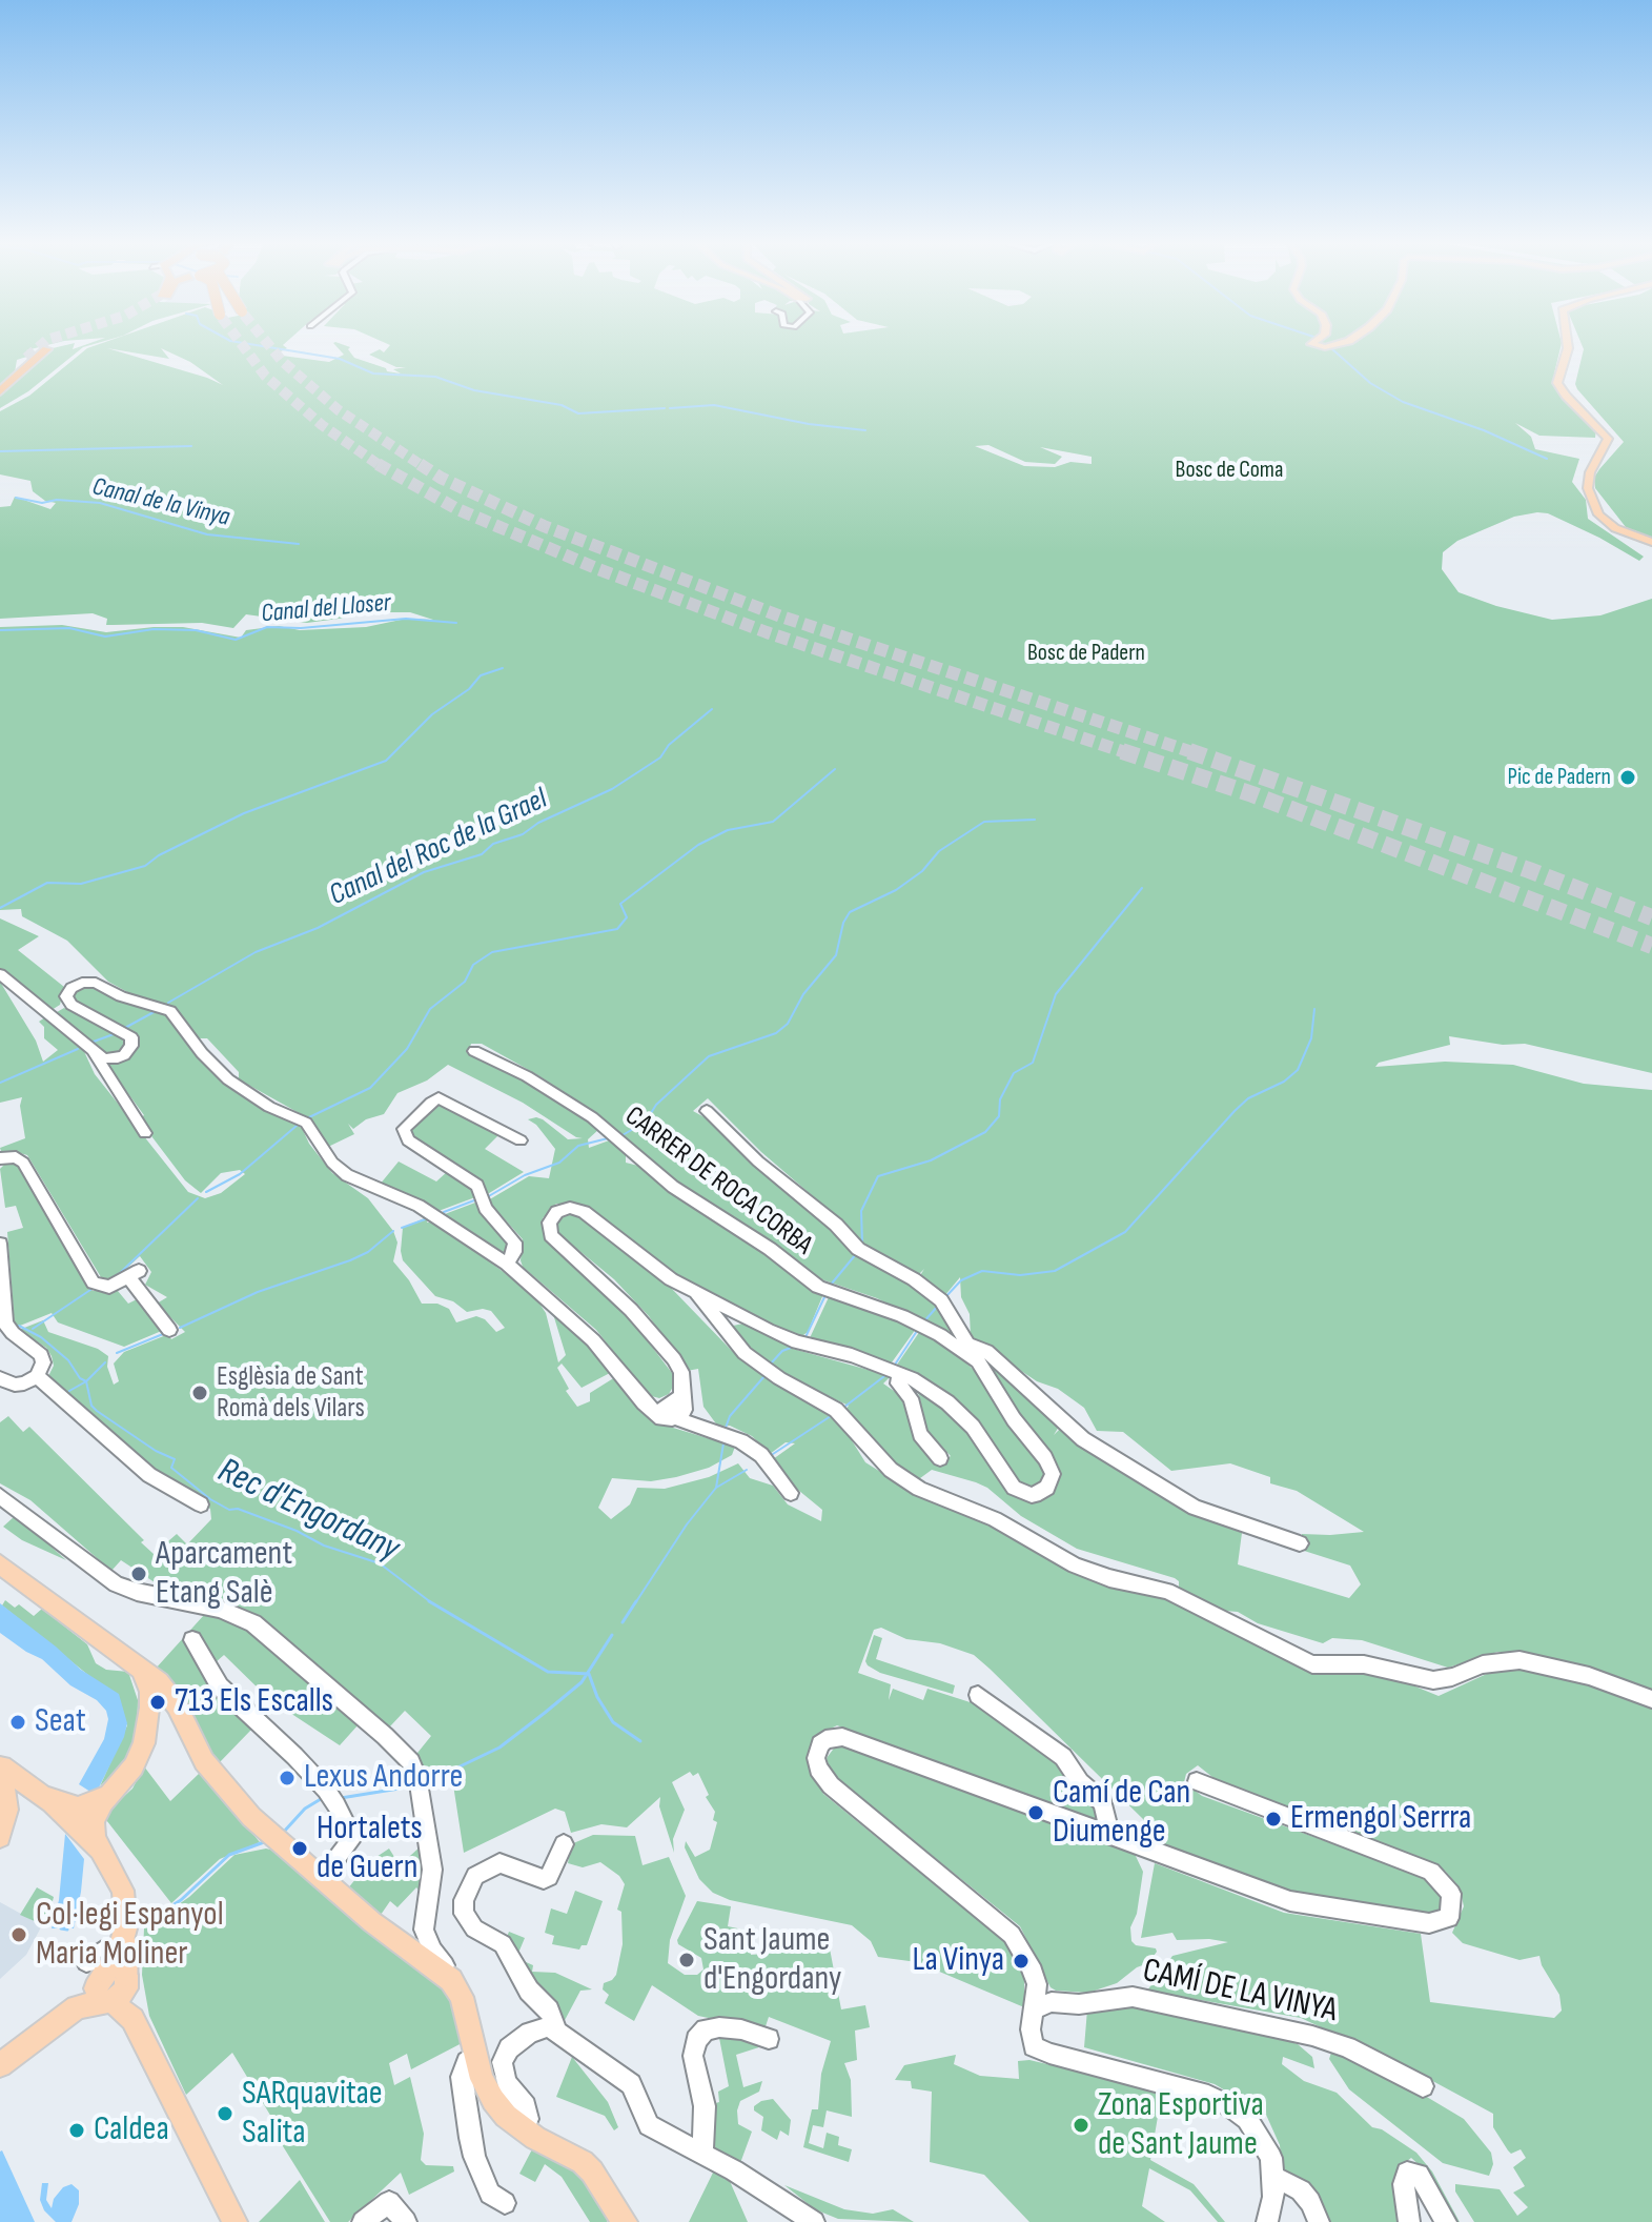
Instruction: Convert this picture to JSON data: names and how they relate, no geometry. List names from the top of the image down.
{
  "streets": {
    "street": ["CARRER DE ROCA CORBA", "CAMÍ DE LA VINYA"]
  },
  "water": [
    "Canal de la Vinya",
    "Canal del Lloser",
    "Canal del Roc de la Grael",
    "Rec d'Engordany"
  ],
  "parks": ["Bosc de Coma", "Bosc de Padern"],
  "places": [
    "Pic de Padern",
    "Esglèsia de Sant Romà dels Vilars",
    "Aparcament Etang Salè",
    "713 Els Escalls",
    "Seat",
    "Lexus Andorre",
    "Camí de Can Diumenge",
    "Ermengol Serrra",
    "Hortalets de Guern",
    "Col·legi Espanyol Maria Moliner",
    "Sant Jaume d'Engordany",
    "La Vinya",
    "SARquavitae Salita",
    "Zona Esportiva de Sant Jaume",
    "Caldea"
  ]
}
